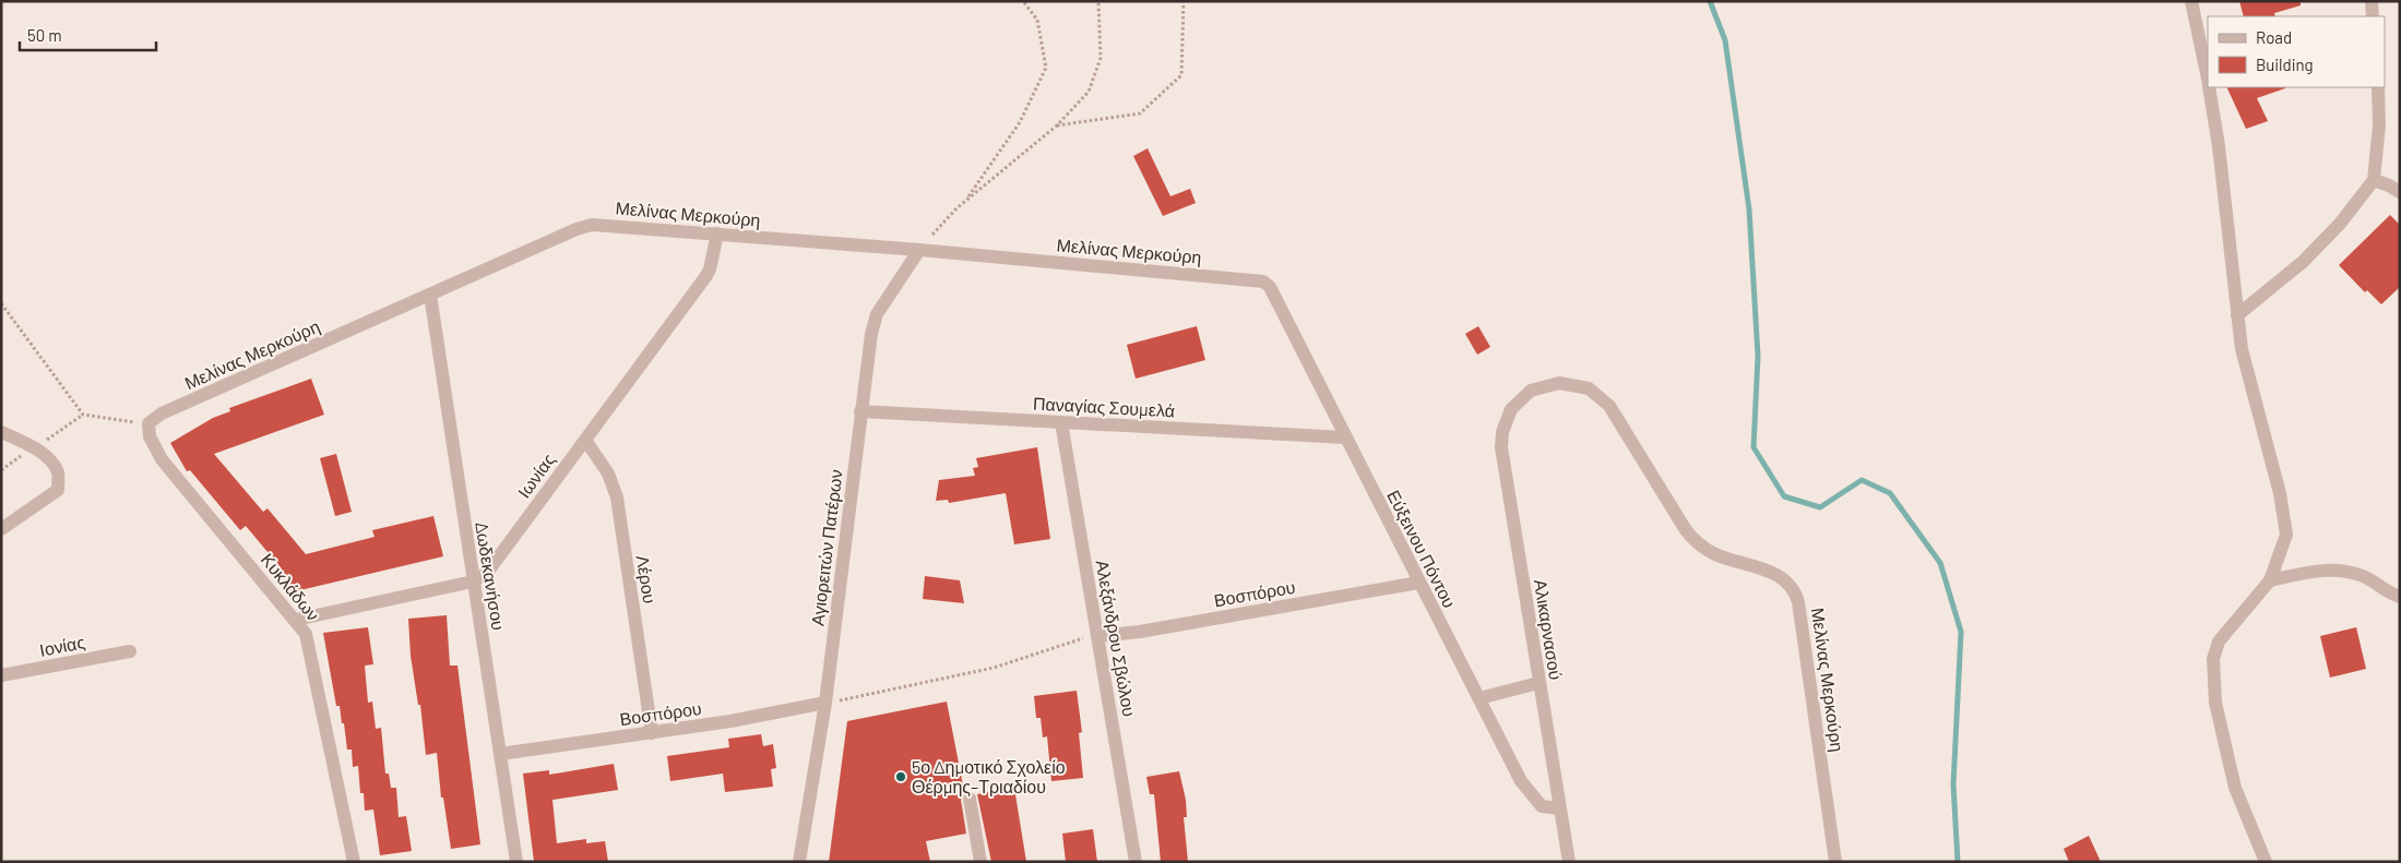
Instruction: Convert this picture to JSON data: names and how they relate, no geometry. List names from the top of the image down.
{
  "streets": {
    "street": [
      "Μελίνας Μερκούρη",
      "Παναγίας Σουμελά",
      "Ιωνίας",
      "Αγιορειτών Πατέρων",
      "Εύξεινου Πόντου",
      "Δωδεκανήσου",
      "Λέρου",
      "Κυκλάδων",
      "Βοσπόρου",
      "Αλικαρνασού",
      "Αλεξάνδρου Σβώλου",
      "Ιονίας"
    ]
  },
  "crossings": [
    ["Μελίνας Μερκούρη", "Ιωνίας"],
    ["Μελίνας Μερκούρη", "Αγιορειτών Πατέρων"],
    ["Μελίνας Μερκούρη", "Εύξεινου Πόντου"],
    ["Μελίνας Μερκούρη", "Δωδεκανήσου"],
    ["Μελίνας Μερκούρη", "Κυκλάδων"],
    ["Μελίνας Μερκούρη", "Αλικαρνασού"],
    ["Παναγίας Σουμελά", "Αγιορειτών Πατέρων"],
    ["Παναγίας Σουμελά", "Εύξεινου Πόντου"],
    ["Παναγίας Σουμελά", "Αλεξάνδρου Σβώλου"],
    ["Ιωνίας", "Δωδεκανήσου"],
    ["Ιωνίας", "Λέρου"],
    ["Ιωνίας", "Κυκλάδων"],
    ["Αγιορειτών Πατέρων", "Βοσπόρου"],
    ["Εύξεινου Πόντου", "Βοσπόρου"],
    ["Εύξεινου Πόντου", "Αλικαρνασού"],
    ["Δωδεκανήσου", "Βοσπόρου"],
    ["Λέρου", "Βοσπόρου"],
    ["Βοσπόρου", "Αλεξάνδρου Σβώλου"]
  ],
  "places": ["5ο Δημοτικό Σχολείο Θέρμης–Τριαδίου"],
  "legend": ["Road", "Building"],
  "scale_bar": "50 m"
}
